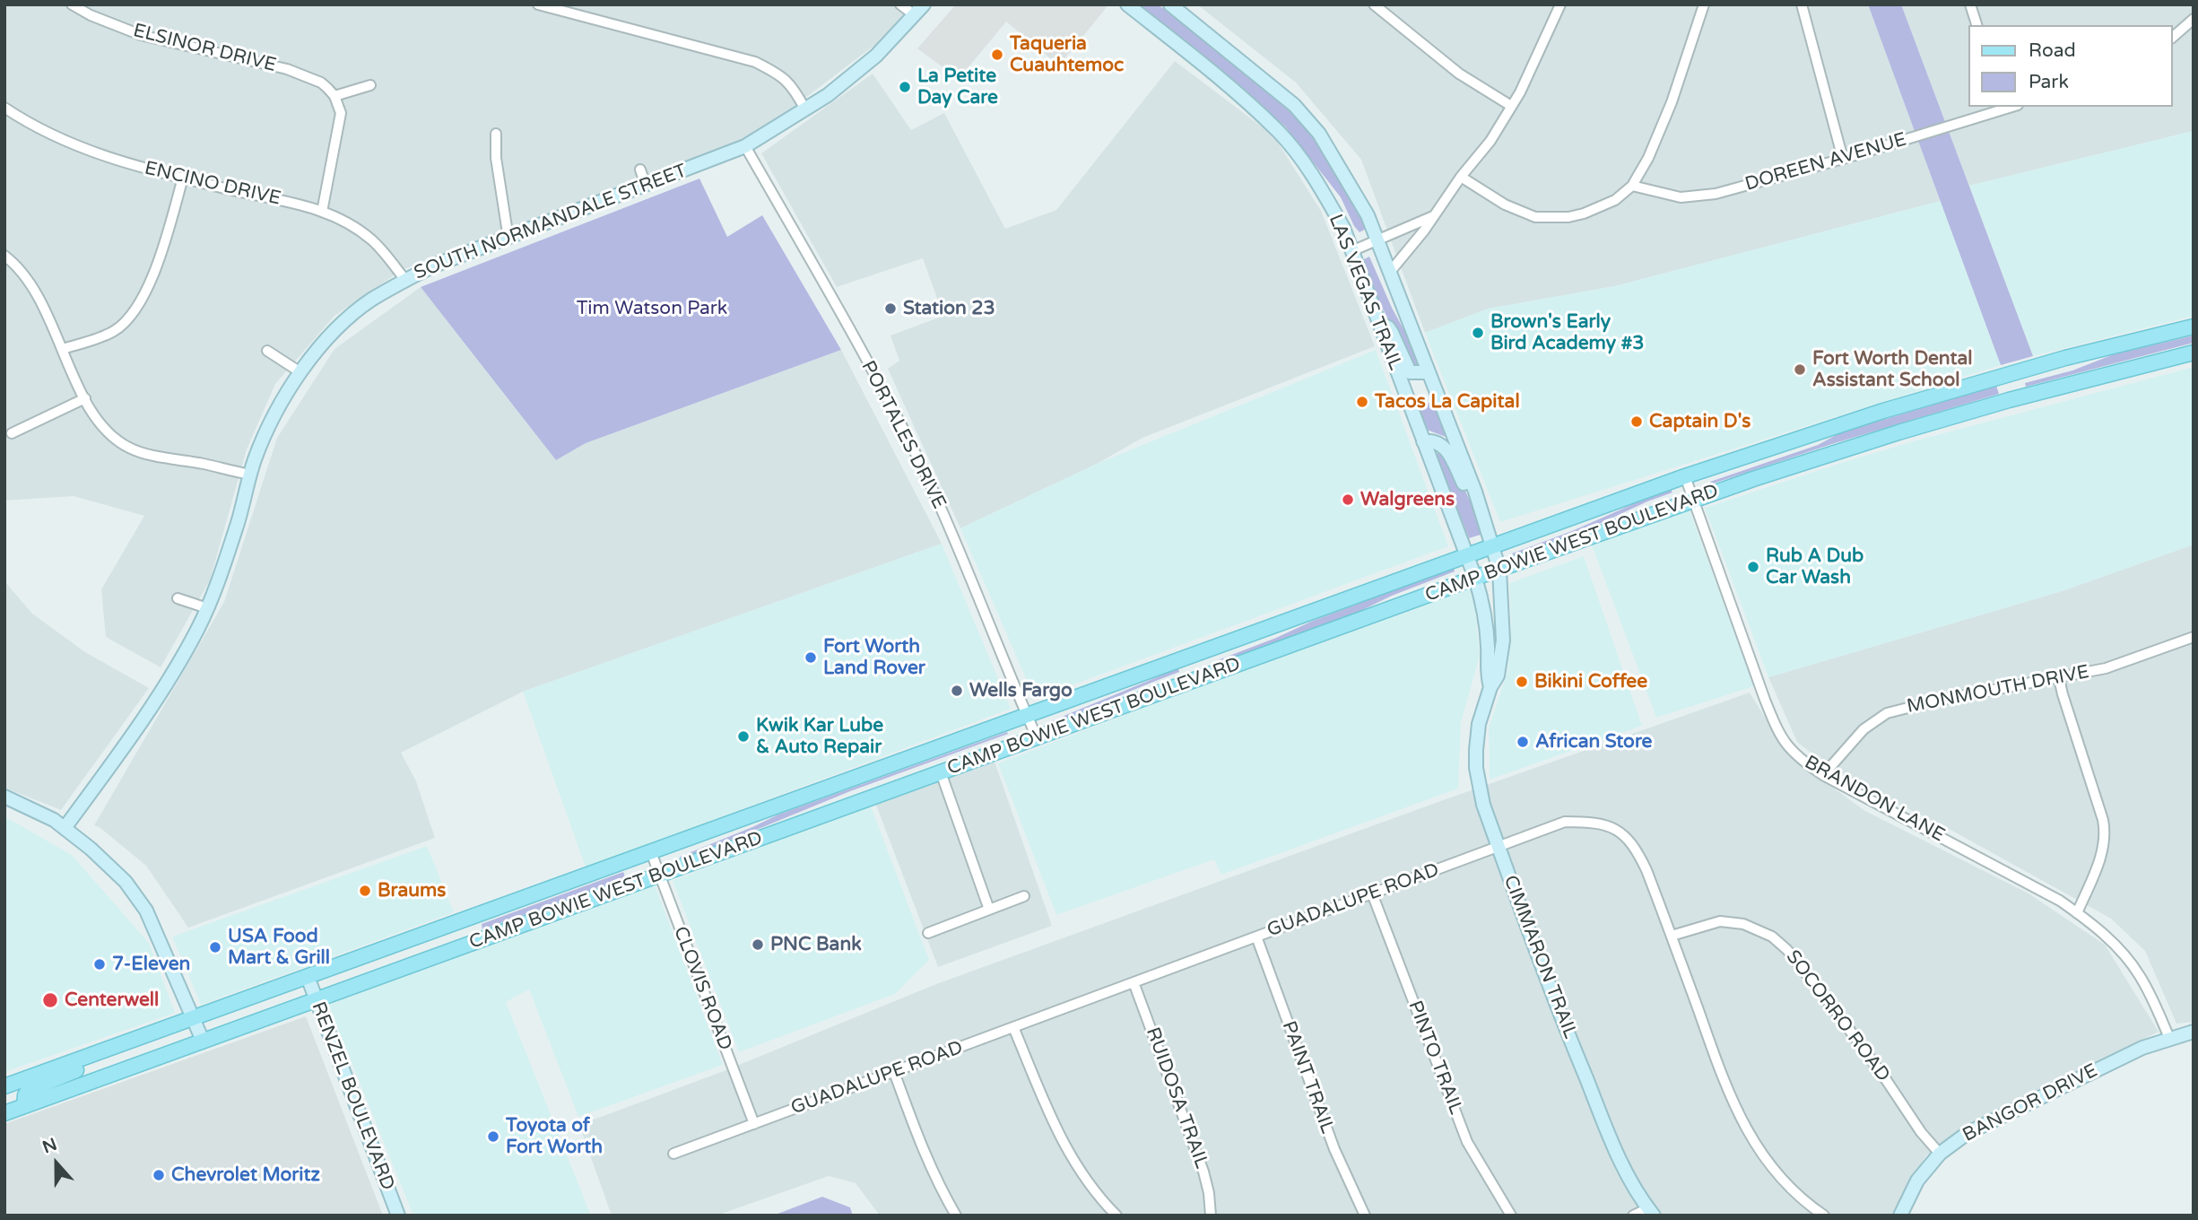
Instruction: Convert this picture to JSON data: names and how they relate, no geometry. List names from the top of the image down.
{
  "streets": {
    "main road": ["CAMP BOWIE WEST BOULEVARD"],
    "street": [
      "ELSINOR DRIVE",
      "DOREEN AVENUE",
      "ENCINO DRIVE",
      "SOUTH NORMANDALE STREET",
      "LAS VEGAS TRAIL",
      "PORTALES DRIVE",
      "MONMOUTH DRIVE",
      "BRANDON LANE",
      "GUADALUPE ROAD",
      "CIMMARON TRAIL",
      "CLOVIS ROAD",
      "SOCORRO ROAD",
      "PINTO TRAIL",
      "PAINT TRAIL",
      "RENZEL BOULEVARD",
      "RUIDOSA TRAIL",
      "BANGOR DRIVE"
    ]
  },
  "crossings": [
    ["ENCINO DRIVE", "SOUTH NORMANDALE STREET"],
    ["SOUTH NORMANDALE STREET", "PORTALES DRIVE"],
    ["LAS VEGAS TRAIL", "CAMP BOWIE WEST BOULEVARD"],
    ["LAS VEGAS TRAIL", "CIMMARON TRAIL"],
    ["PORTALES DRIVE", "CAMP BOWIE WEST BOULEVARD"],
    ["CAMP BOWIE WEST BOULEVARD", "BRANDON LANE"],
    ["CAMP BOWIE WEST BOULEVARD", "CIMMARON TRAIL"],
    ["CAMP BOWIE WEST BOULEVARD", "CLOVIS ROAD"],
    ["CAMP BOWIE WEST BOULEVARD", "RENZEL BOULEVARD"],
    ["MONMOUTH DRIVE", "BRANDON LANE"],
    ["BRANDON LANE", "BANGOR DRIVE"],
    ["GUADALUPE ROAD", "CIMMARON TRAIL"],
    ["GUADALUPE ROAD", "CLOVIS ROAD"],
    ["GUADALUPE ROAD", "SOCORRO ROAD"],
    ["GUADALUPE ROAD", "PINTO TRAIL"],
    ["GUADALUPE ROAD", "PAINT TRAIL"],
    ["GUADALUPE ROAD", "RUIDOSA TRAIL"],
    ["SOCORRO ROAD", "BANGOR DRIVE"]
  ],
  "parks": ["Tim Watson Park"],
  "places": [
    "Taqueria Cuauhtemoc",
    "La Petite Day Care",
    "Station 23",
    "Brown's Early Bird Academy #3",
    "Fort Worth Dental Assistant School",
    "Tacos La Capital",
    "Captain D's",
    "Walgreens",
    "Rub A Dub Car Wash",
    "Fort Worth Land Rover",
    "Bikini Coffee",
    "Wells Fargo",
    "Kwik Kar Lube & Auto Repair",
    "African Store",
    "Braums",
    "PNC Bank",
    "USA Food Mart & Grill",
    "7-Eleven",
    "Centerwell",
    "Toyota of Fort Worth",
    "Chevrolet Moritz"
  ],
  "legend": ["Road", "Park"],
  "north": "top"
}
